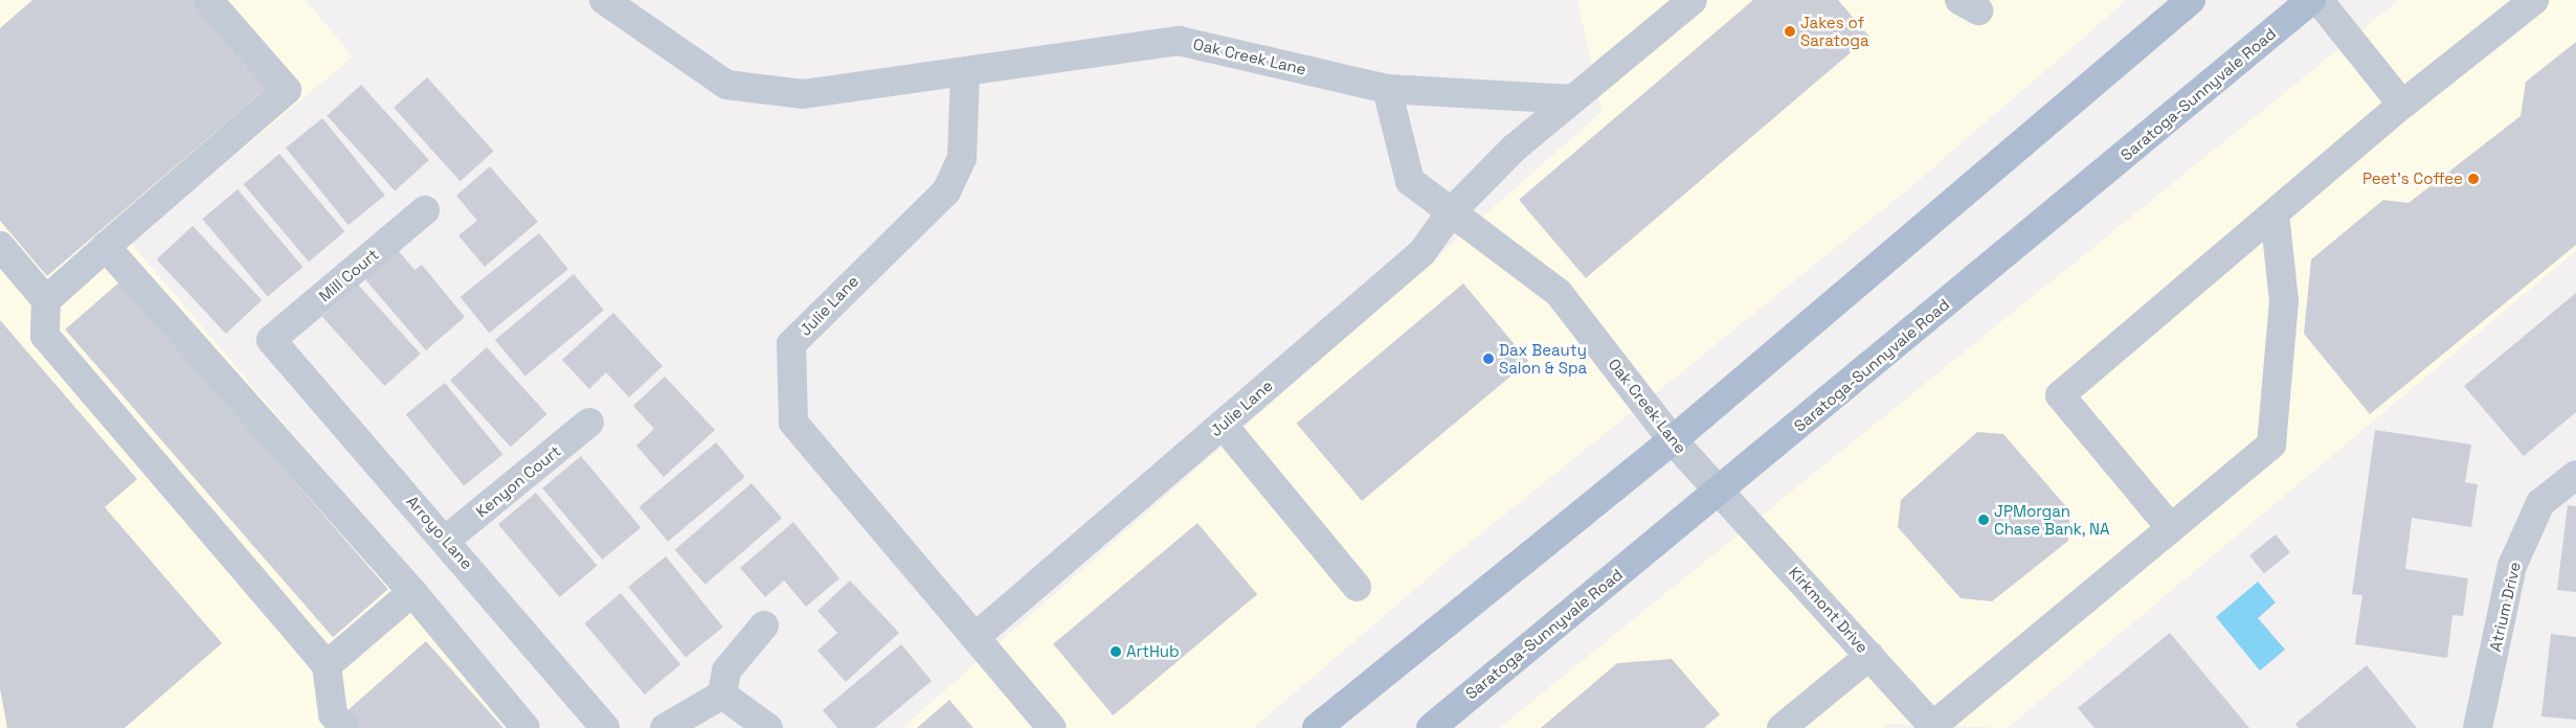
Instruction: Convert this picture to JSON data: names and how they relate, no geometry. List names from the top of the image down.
{
  "streets": {
    "main road": ["Saratoga-Sunnyvale Road"],
    "street": [
      "Oak Creek Lane",
      "Mill Court",
      "Julie Lane",
      "Kenyon Court",
      "Arroyo Lane",
      "Atrium Drive",
      "Kirkmont Drive"
    ]
  },
  "crossings": [
    ["Oak Creek Lane", "Saratoga-Sunnyvale Road"],
    ["Oak Creek Lane", "Julie Lane"],
    ["Oak Creek Lane", "Kirkmont Drive"],
    ["Saratoga-Sunnyvale Road", "Kirkmont Drive"],
    ["Mill Court", "Arroyo Lane"],
    ["Kenyon Court", "Arroyo Lane"]
  ],
  "places": [
    "Jakes of Saratoga",
    "Peet's Coffee",
    "Dax Beauty Salon & Spa",
    "JPMorgan Chase Bank, NA",
    "ArtHub"
  ]
}
